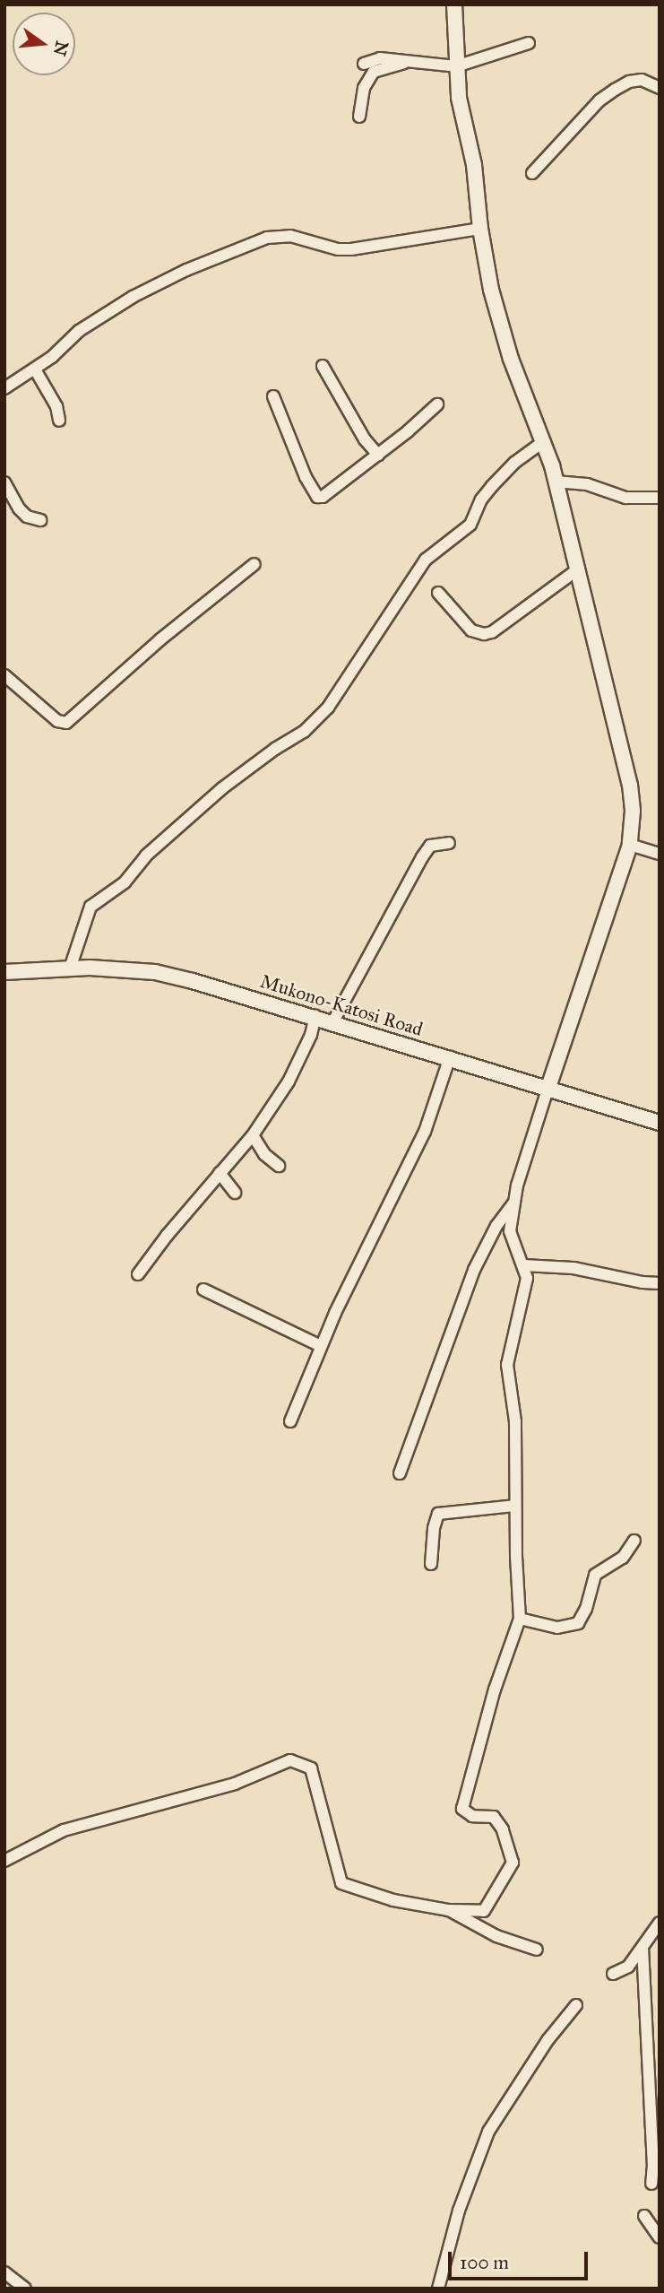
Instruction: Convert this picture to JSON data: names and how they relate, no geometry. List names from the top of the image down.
{
  "streets": {
    "street": ["Mukono-Katosi Road"]
  },
  "scale_bar": "100 m",
  "north": "right"
}
